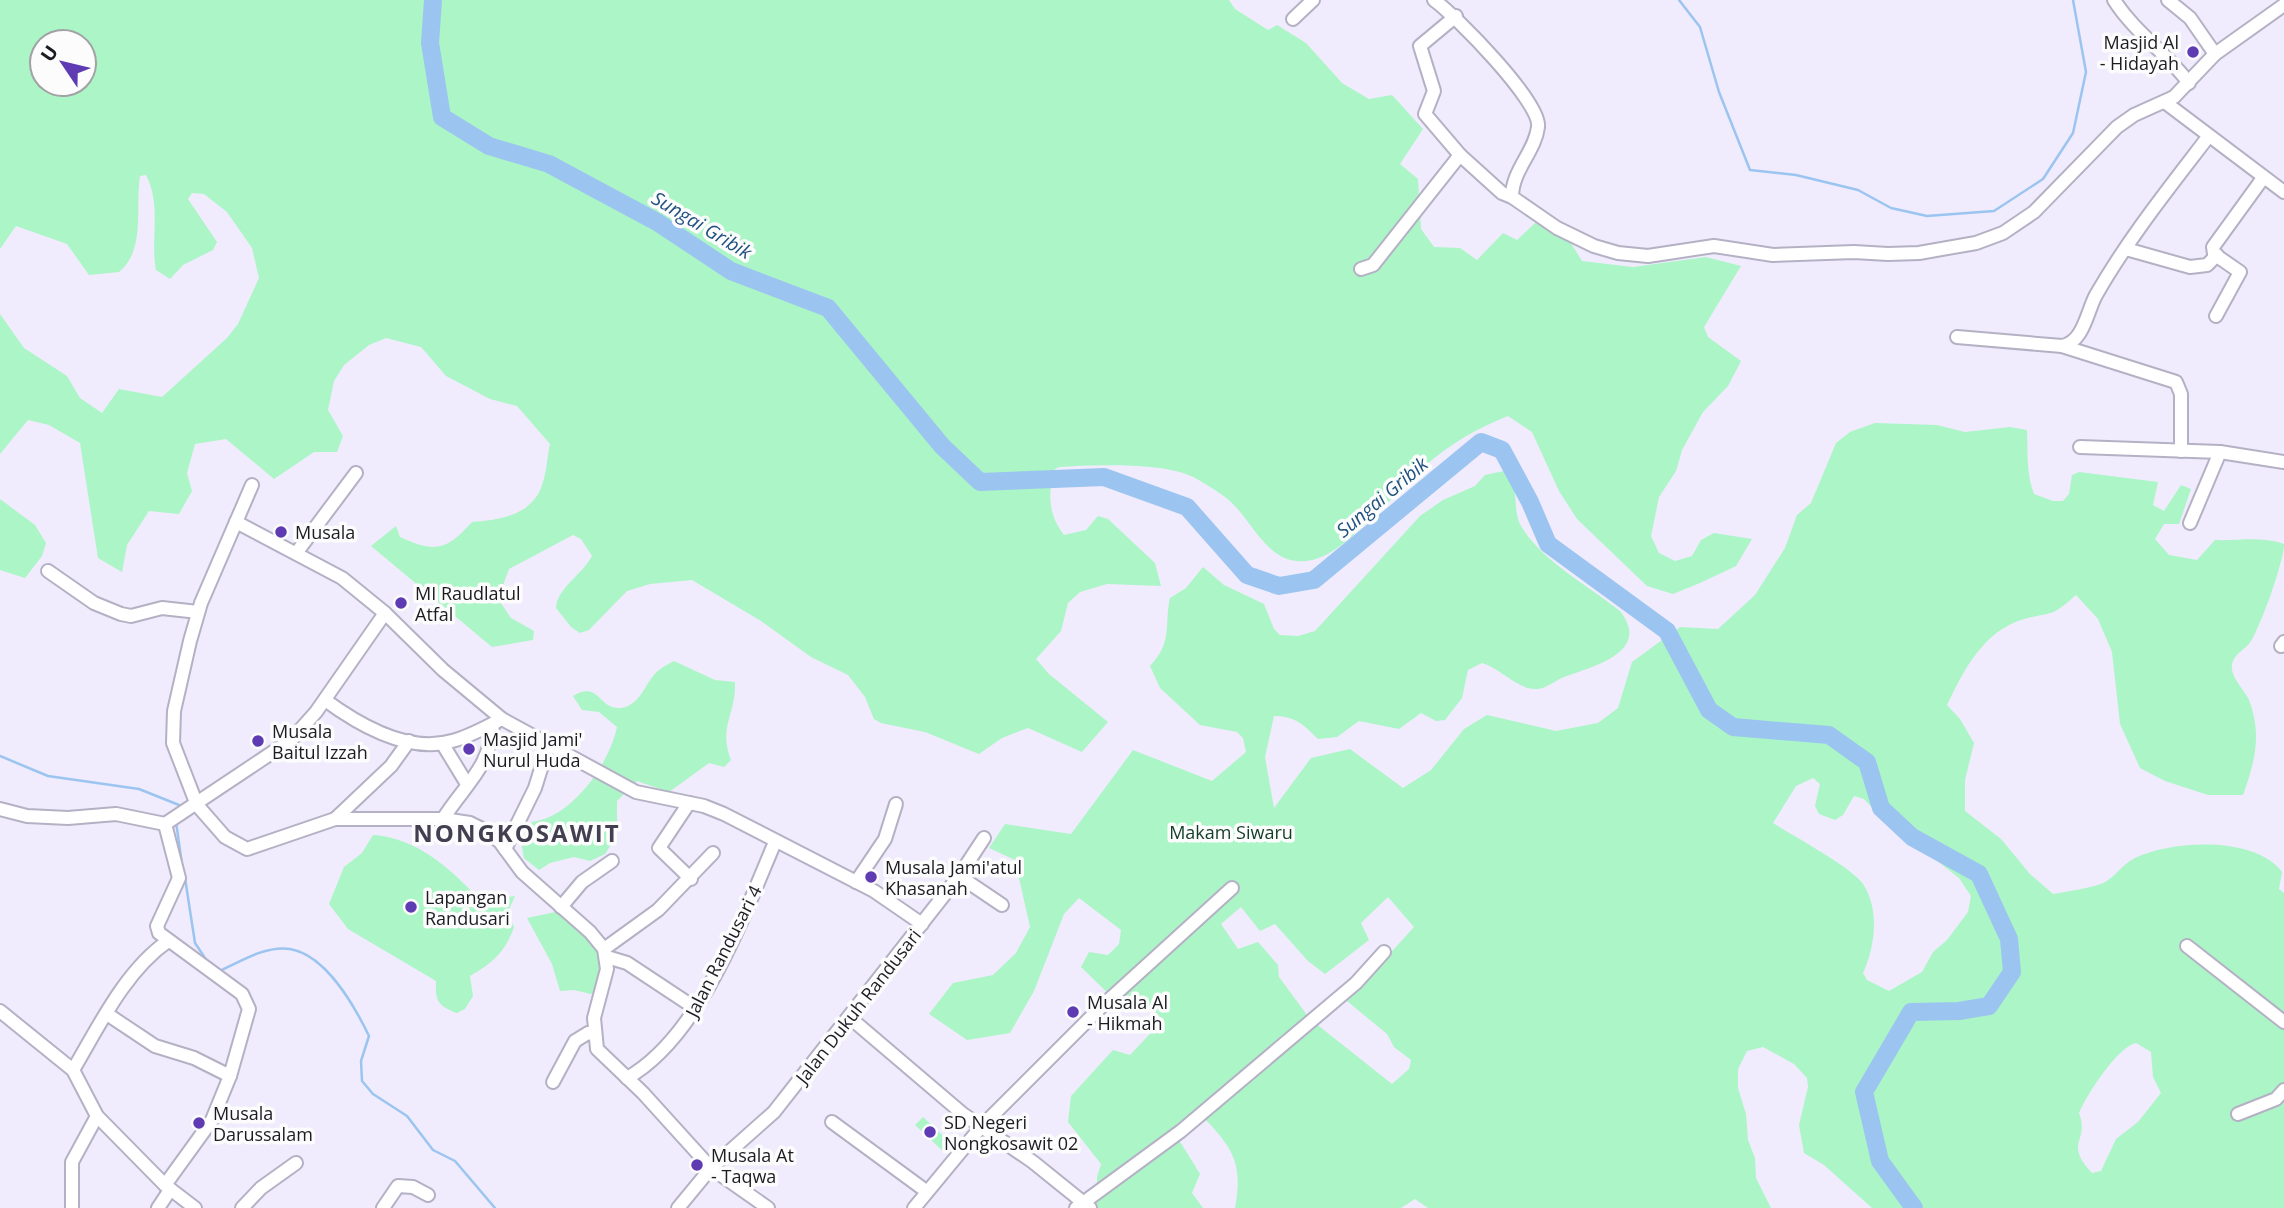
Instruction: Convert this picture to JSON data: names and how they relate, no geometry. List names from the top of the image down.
{
  "streets": {
    "street": ["Jalan Randusari 4", "Jalan Dukuh Randusari"]
  },
  "crossings": [
    ["Jalan Randusari 4", "Jalan Dukuh Randusari"]
  ],
  "districts": ["NONGKOSAWIT"],
  "water": ["Sungai Gribik"],
  "parks": ["Makam Siwaru"],
  "places": [
    "Masjid Al - Hidayah",
    "Musala",
    "MI Raudlatul Atfal",
    "Musala Baitul Izzah",
    "Masjid Jami' Nurul Huda",
    "Musala Jami'atul Khasanah",
    "Lapangan Randusari",
    "Musala Al - Hikmah",
    "Musala Darussalam",
    "SD Negeri Nongkosawit 02",
    "Musala At - Taqwa"
  ],
  "north": "top left"
}
